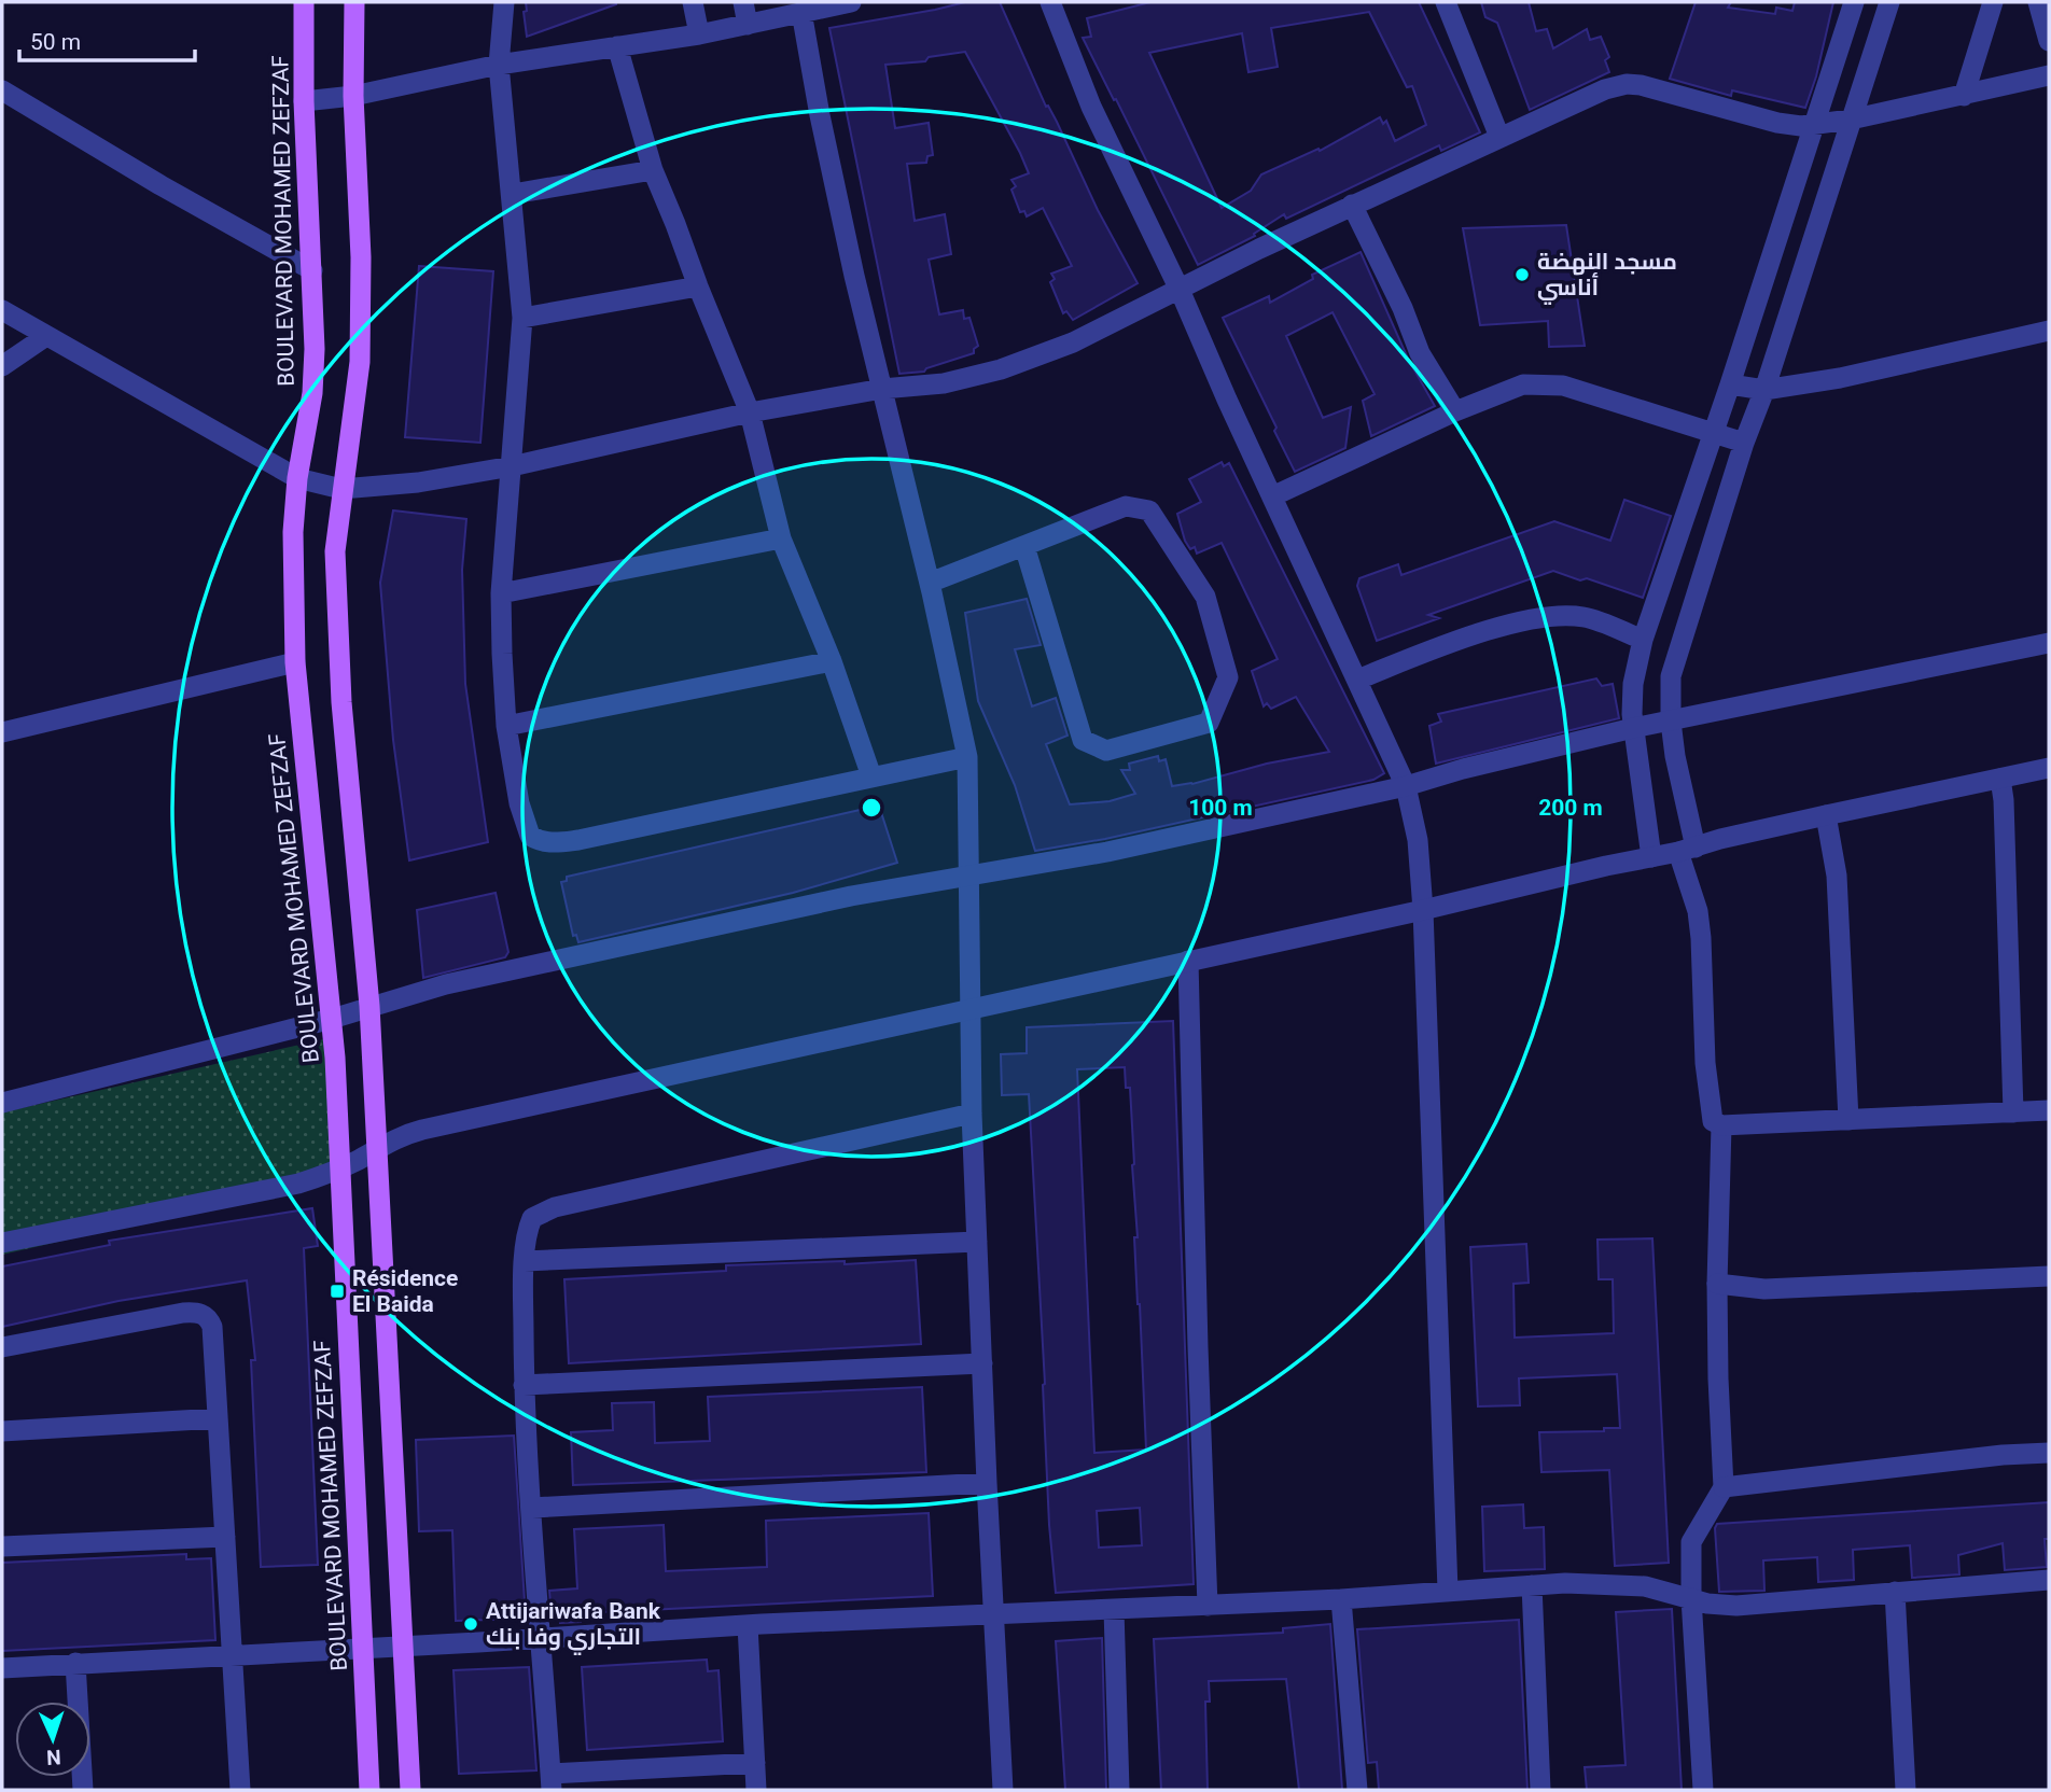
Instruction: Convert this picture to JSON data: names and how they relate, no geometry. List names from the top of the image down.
{
  "streets": {
    "main road": ["BOULEVARD MOHAMED ZEFZAF"]
  },
  "places": {
    "other": ["مسجد النهضة أناسي", "Attijariwafa Bank التجاري وفا بنك"],
    "transit": ["Résidence El Baida"]
  },
  "scale_bar": "50 m",
  "north": "bottom",
  "rings": ["100 m", "200 m"]
}
